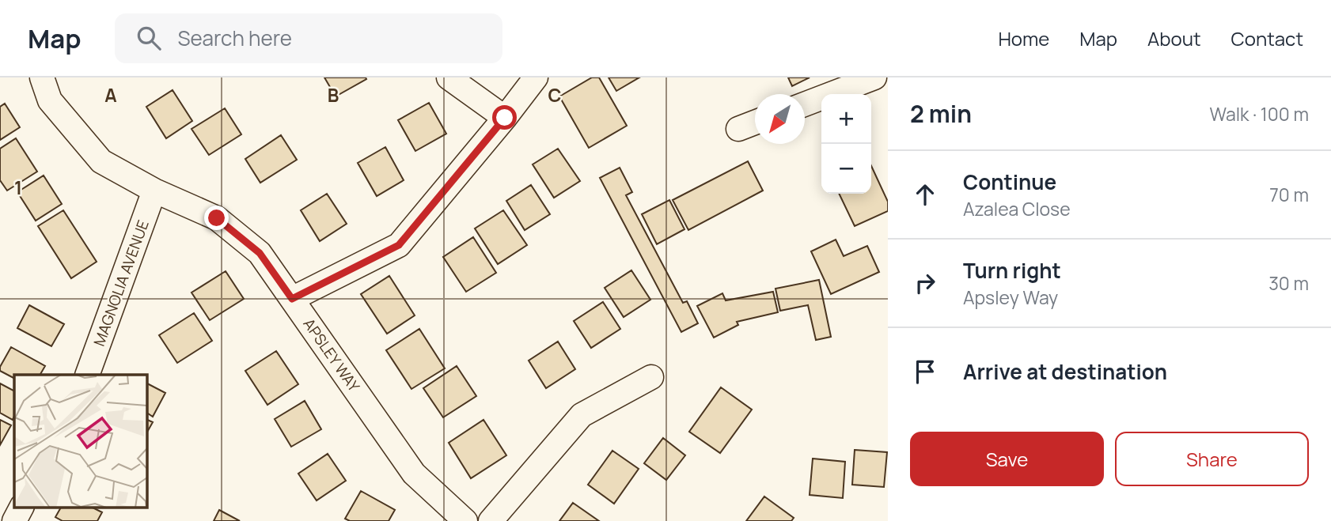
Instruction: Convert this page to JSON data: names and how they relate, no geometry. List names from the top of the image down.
{
  "streets": {
    "street": ["MAGNOLIA AVENUE", "APSLEY WAY"]
  },
  "crossings": [
    ["MAGNOLIA AVENUE", "APSLEY WAY"]
  ],
  "north": "bottom left",
  "page": {
    "header": "Map",
    "search": "Search here",
    "nav": [
      "Home",
      "Map",
      "About",
      "Contact"
    ],
    "heading": ["2 min", "Walk · 100 m"],
    "map_buttons": ["+", "−"],
    "list": [
      ["Continue", "Azalea Close", "70 m"],
      ["Turn right", "Apsley Way", "30 m"],
      "Arrive at destination"
    ],
    "buttons": ["Save", "Share"]
  },
  "grid": {
    "columns": ["A", "B", "C"],
    "rows": ["1"]
  }
}
